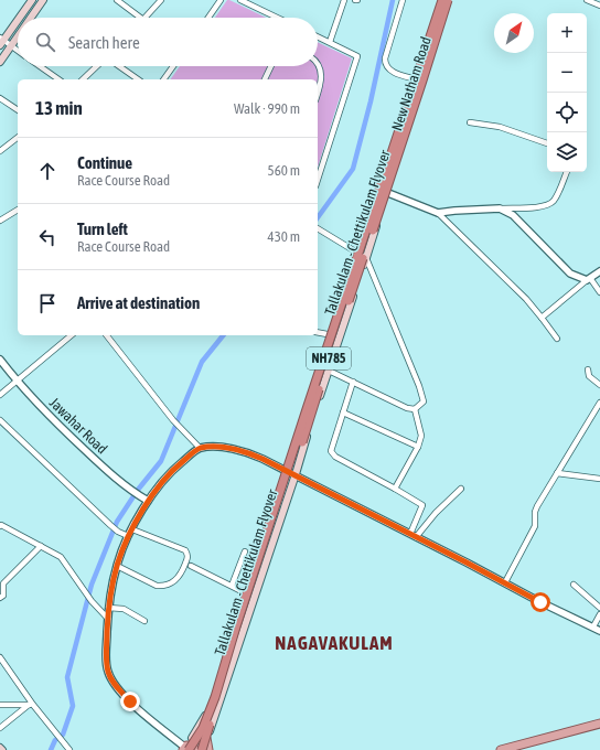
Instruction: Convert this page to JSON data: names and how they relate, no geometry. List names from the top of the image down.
{
  "streets": {
    "highway": ["Tallakulam - Chettikulam Flyover", "NH785"],
    "main road": ["New Natham Road"],
    "street": ["Jawahar Road"]
  },
  "crossings": [
    ["New Natham Road", "Tallakulam - Chettikulam Flyover"]
  ],
  "districts": ["NAGAVAKULAM"],
  "north": "top right",
  "page": {
    "map_buttons": ["+", "−"],
    "search": "Search here",
    "heading": ["13 min", "Walk · 990 m"],
    "list": [
      ["Continue", "Race Course Road", "560 m"],
      ["Turn left", "Race Course Road", "430 m"],
      "Arrive at destination"
    ]
  }
}
